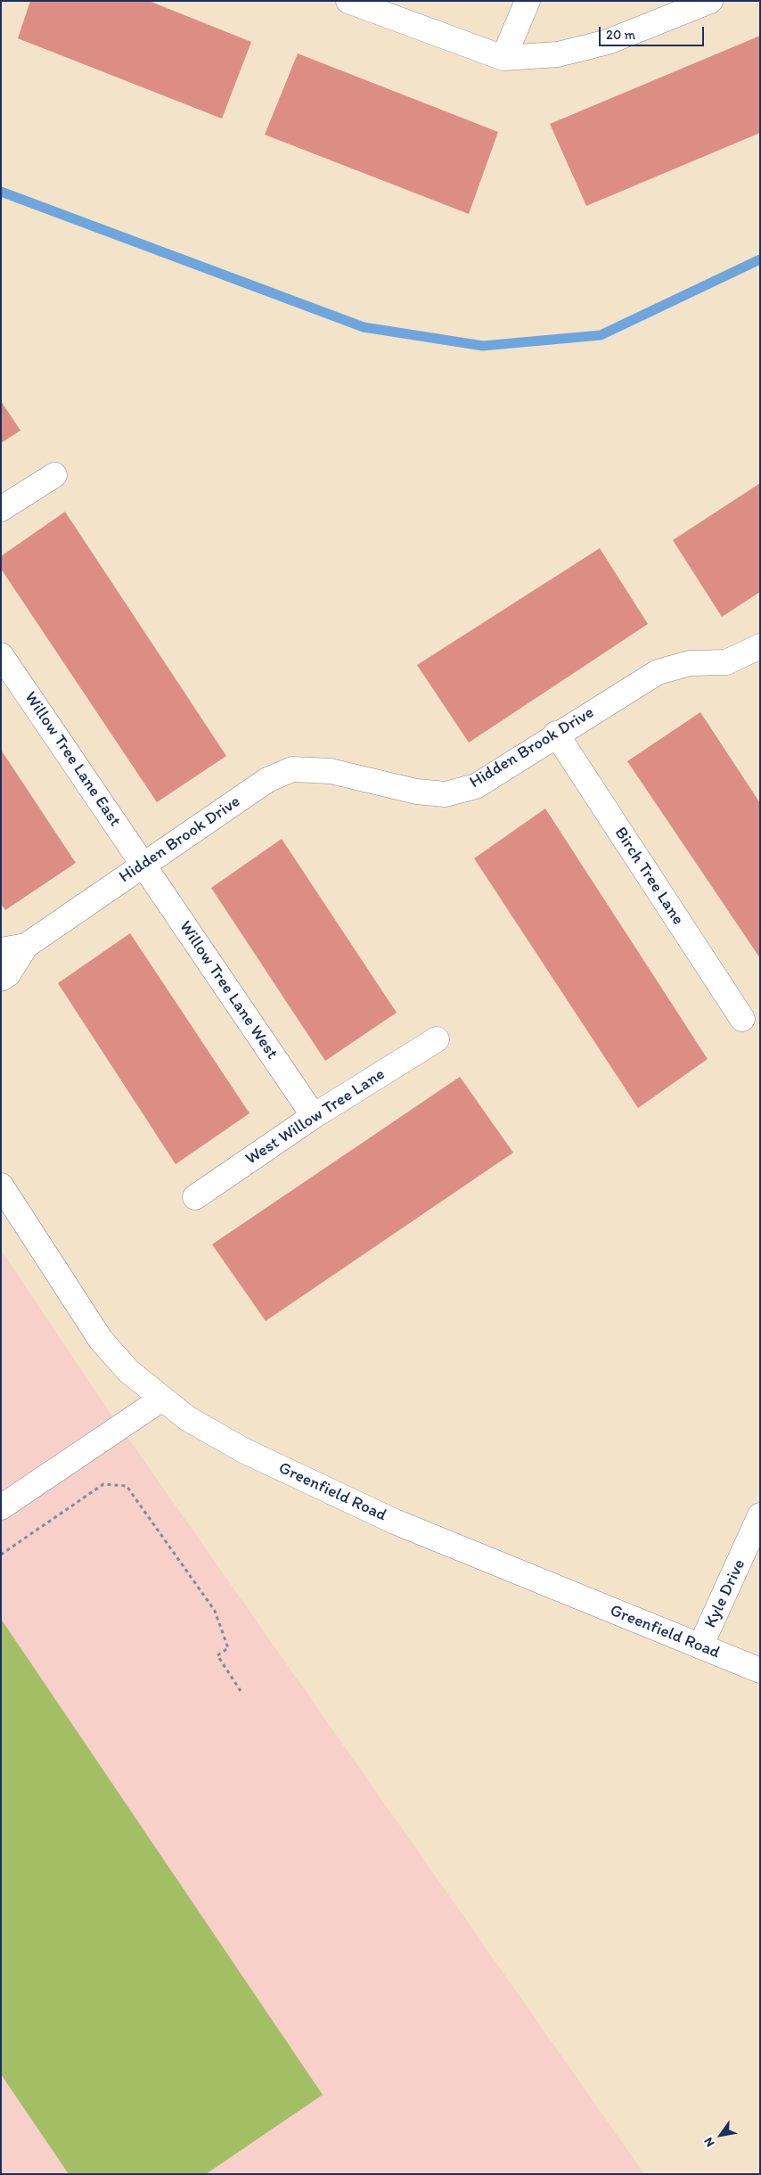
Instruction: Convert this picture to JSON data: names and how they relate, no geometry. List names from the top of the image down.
{
  "streets": {
    "street": [
      "Hidden Brook Drive",
      "Willow Tree Lane East",
      "Birch Tree Lane",
      "Willow Tree Lane West",
      "West Willow Tree Lane",
      "Greenfield Road",
      "Kyle Drive"
    ]
  },
  "crossings": [
    ["Hidden Brook Drive", "Willow Tree Lane East"],
    ["Hidden Brook Drive", "Birch Tree Lane"],
    ["Hidden Brook Drive", "Willow Tree Lane West"],
    ["Willow Tree Lane East", "Willow Tree Lane West"],
    ["Willow Tree Lane West", "West Willow Tree Lane"],
    ["Greenfield Road", "Kyle Drive"]
  ],
  "scale_bar": "20 m",
  "north": "bottom left"
}
